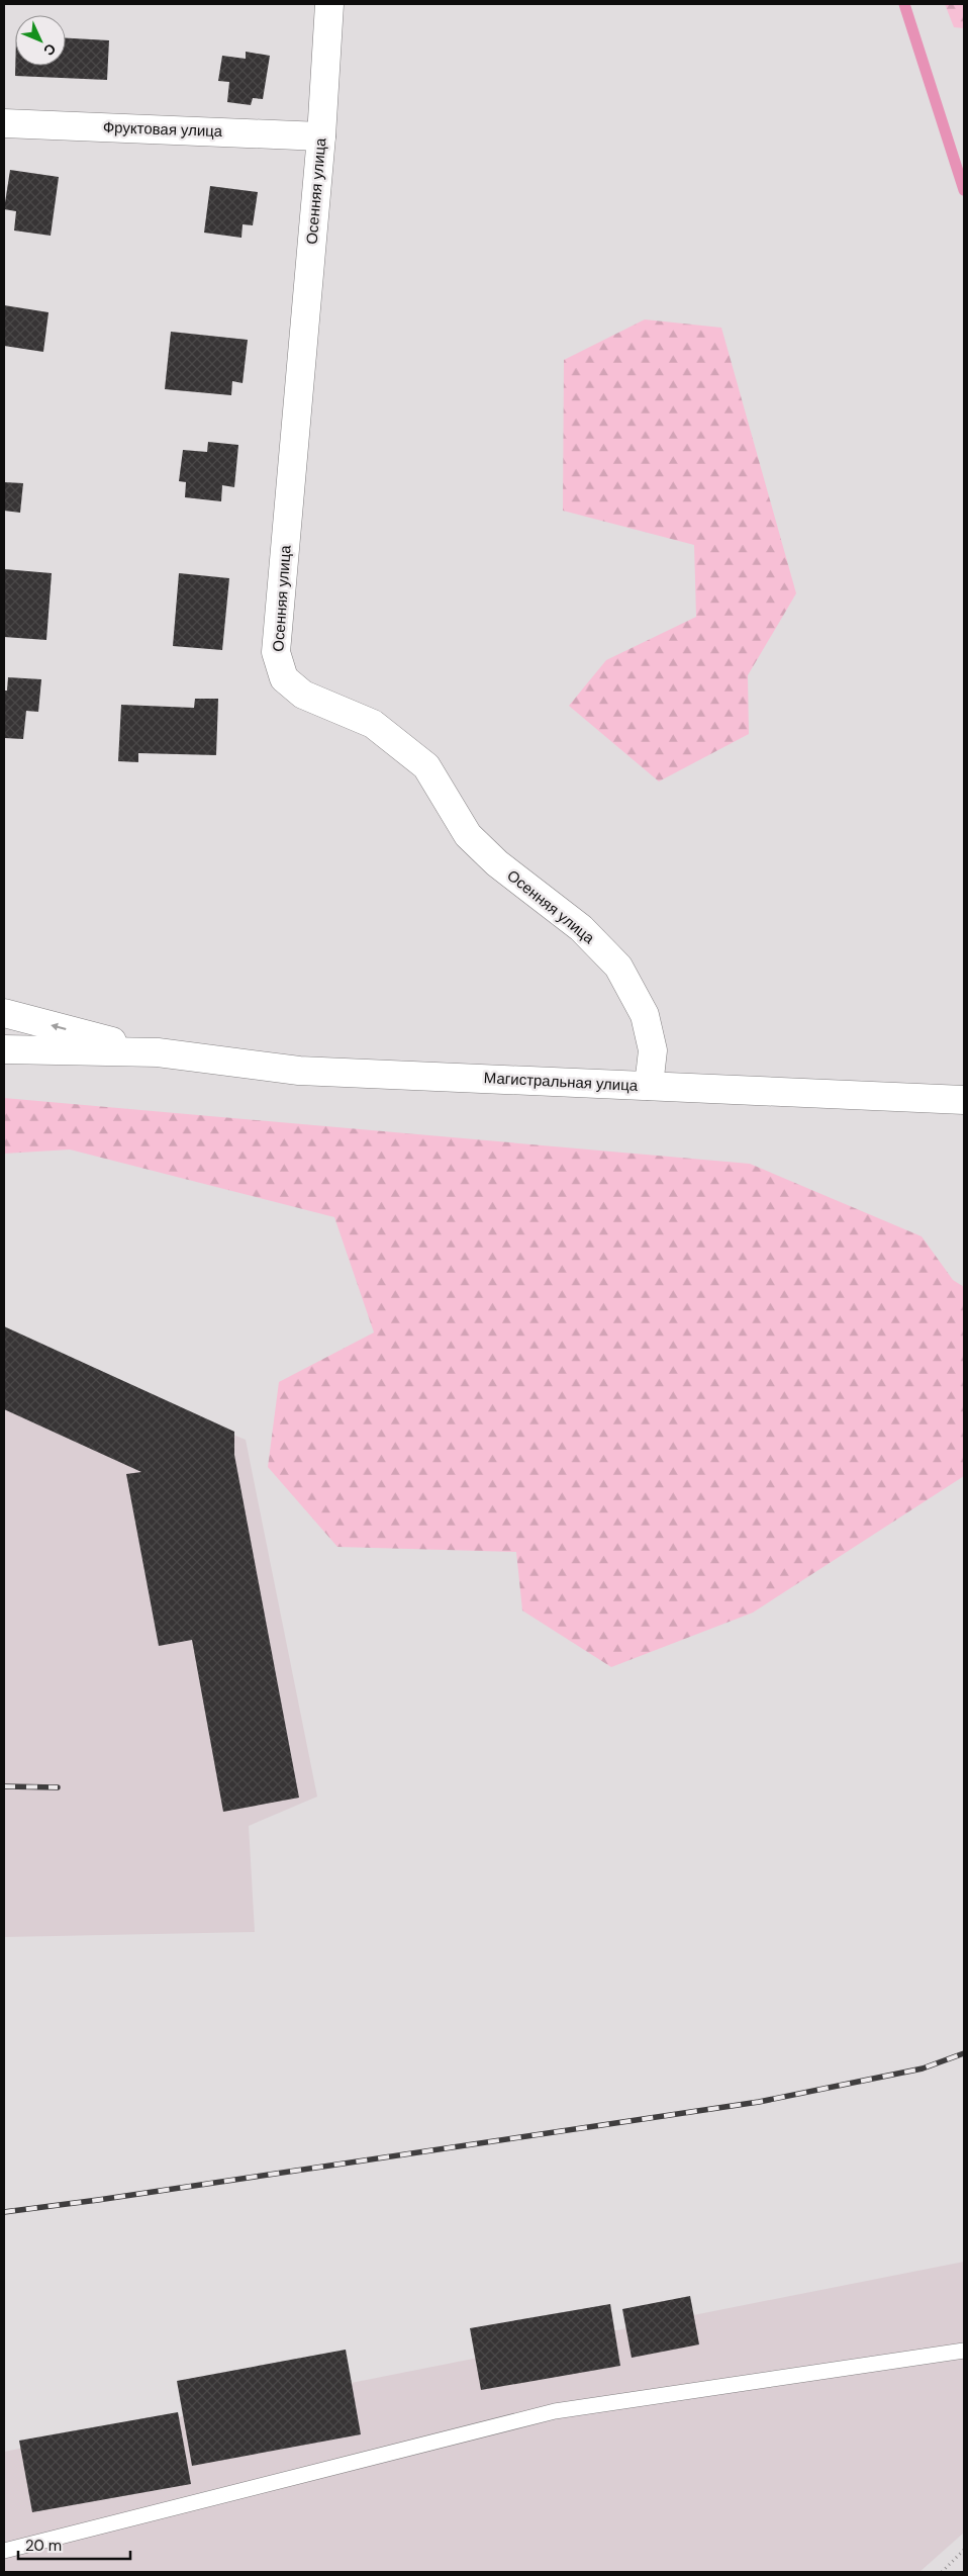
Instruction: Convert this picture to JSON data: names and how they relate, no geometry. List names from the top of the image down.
{
  "streets": {
    "street": ["Фруктовая улица", "Осенняя улица", "Магистральная улица"]
  },
  "crossings": [
    ["Фруктовая улица", "Осенняя улица"],
    ["Осенняя улица", "Магистральная улица"]
  ],
  "scale_bar": "20 m",
  "north": "bottom right"
}
